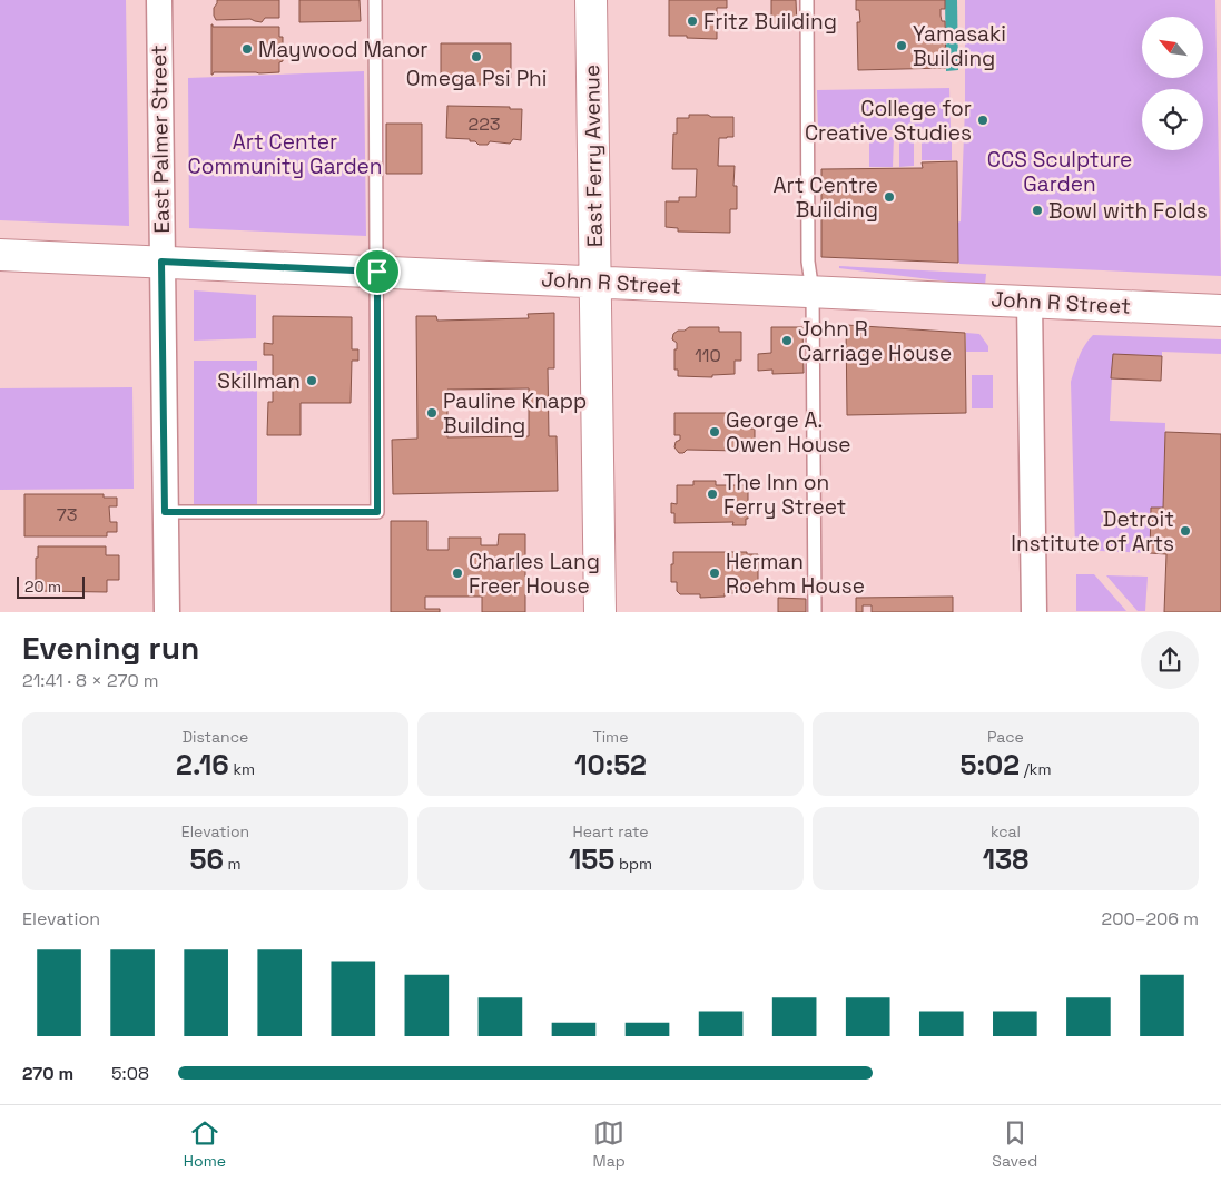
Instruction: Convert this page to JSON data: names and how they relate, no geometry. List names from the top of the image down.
{
  "streets": {
    "street": ["East Palmer Street", "East Ferry Avenue", "John R Street"]
  },
  "crossings": [
    ["East Palmer Street", "John R Street"],
    ["East Ferry Avenue", "John R Street"]
  ],
  "parks": ["Art Center Community Garden", "CCS Sculpture Garden"],
  "places": [
    "Fritz Building",
    "Yamasaki Building",
    "Maywood Manor",
    "Omega Psi Phi",
    "College for Creative Studies",
    "Art Centre Building",
    "Bowl with Folds",
    "John R Carriage House",
    "Skillman",
    "Pauline Knapp Building",
    "George A. Owen House",
    "The Inn on Ferry Street",
    "Detroit Institute of Arts",
    "Charles Lang Freer House",
    "Herman Roehm House"
  ],
  "house_numbers": ["223", "110", "73"],
  "scale_bar": "20 m",
  "north": "top left",
  "page": {
    "scale": "20 m",
    "heading": ["Evening run", "21:41 · 8 × 270 m"],
    "stats": [
      ["Distance", "2.16 km"],
      ["Time", "10:52"],
      ["Pace", "5:02 /km"],
      ["Elevation", "56 m"],
      ["Heart rate", "155 bpm"],
      ["kcal", "138"]
    ],
    "chart": ["Elevation", "200–206 m"],
    "list": [
      {
        "name": "270 m",
        "note": "5:08"
      }
    ],
    "tabs": ["Home", "Map", "Saved"]
  }
}
